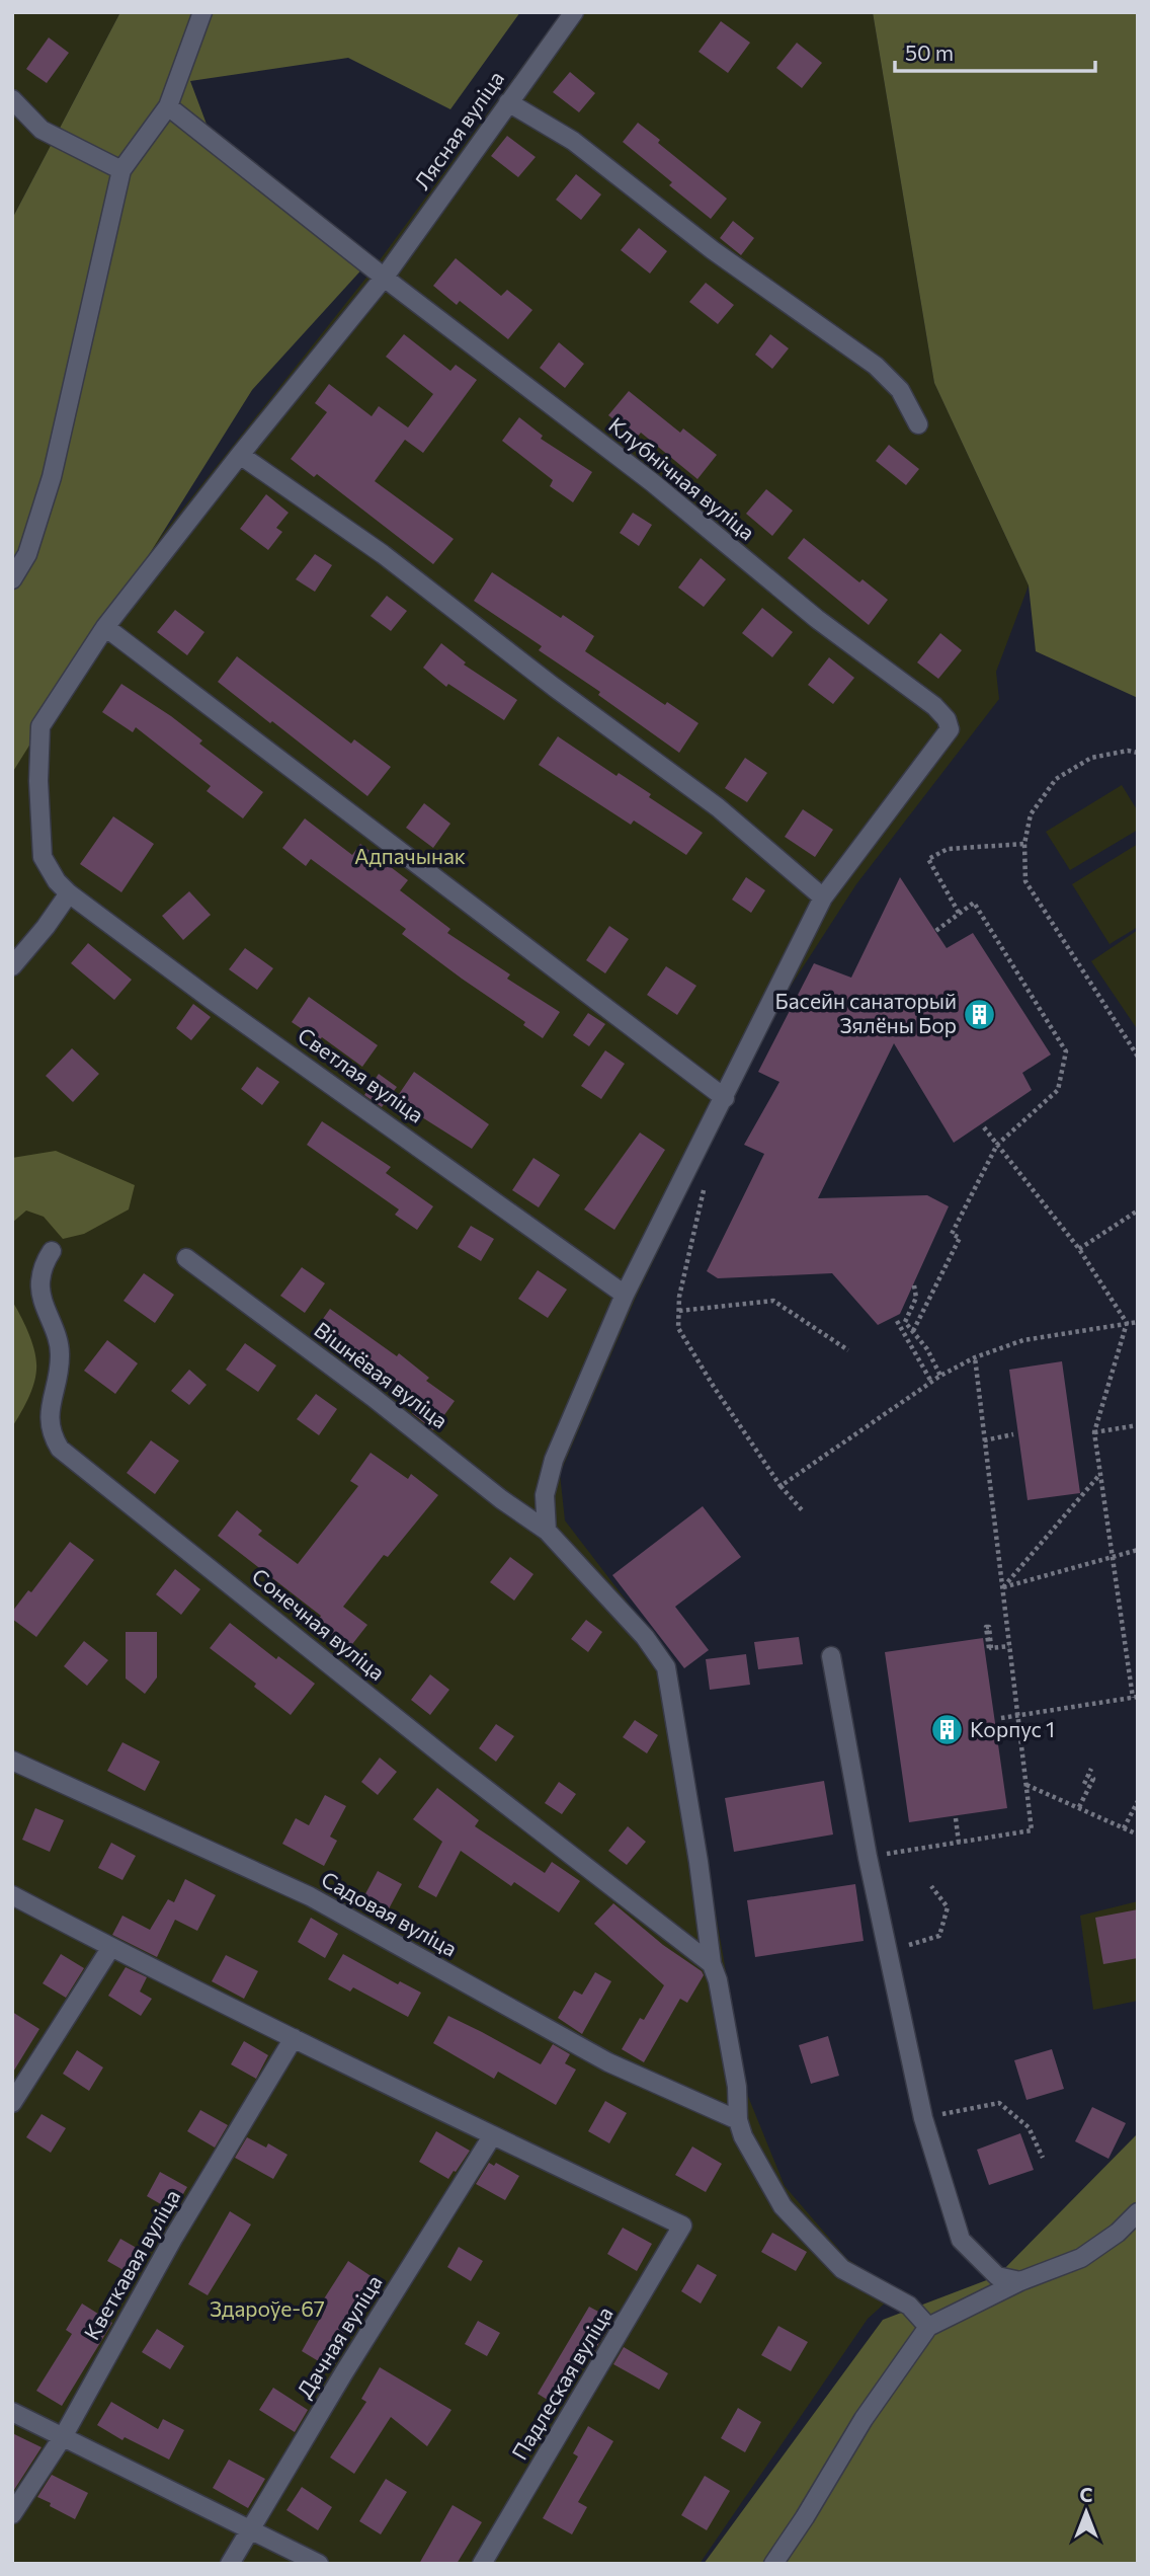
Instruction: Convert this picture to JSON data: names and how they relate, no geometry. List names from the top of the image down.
{
  "streets": {
    "street": [
      "Лясная вуліца",
      "Клубнічная вуліца",
      "Светлая вуліца",
      "Вішнёвая вуліца",
      "Сонечная вуліца",
      "Садовая вуліца",
      "Кветкавая вуліца",
      "Дачная вуліца",
      "Падлеская вуліца"
    ]
  },
  "crossings": [
    ["Лясная вуліца", "Клубнічная вуліца"],
    ["Лясная вуліца", "Светлая вуліца"],
    ["Вішнёвая вуліца", "Сонечная вуліца"],
    ["Вішнёвая вуліца", "Садовая вуліца"],
    ["Дачная вуліца", "Падлеская вуліца"]
  ],
  "parks": ["Адпачынак", "Здароўе-67"],
  "places": {
    "building": ["Басейн санаторый Зялёны Бор", "Корпус 1"]
  },
  "scale_bar": "50 m",
  "north": "top"
}
